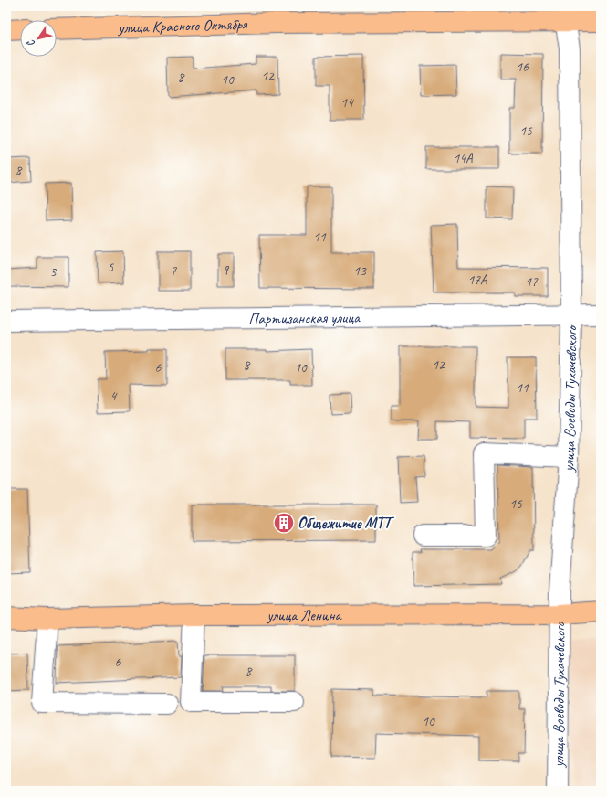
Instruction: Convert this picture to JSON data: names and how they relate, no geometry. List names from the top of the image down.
{
  "streets": {
    "main road": ["улица Красного Октября", "улица Ленина"],
    "street": ["Партизанская улица", "улица Воеводы Тухачевского"]
  },
  "crossings": [
    ["улица Красного Октября", "улица Воеводы Тухачевского"],
    ["Партизанская улица", "улица Воеводы Тухачевского"],
    ["улица Воеводы Тухачевского", "улица Ленина"]
  ],
  "places": {
    "building": ["Общежитие МТТ"]
  },
  "house_numbers": [
    "16",
    "12",
    "8",
    "10",
    "14",
    "15",
    "14А",
    "8",
    "11",
    "5",
    "9",
    "7",
    "13",
    "3",
    "17А",
    "17",
    "8",
    "12",
    "6",
    "10",
    "11",
    "4",
    "15",
    "6",
    "8",
    "10"
  ],
  "north": "bottom left"
}
